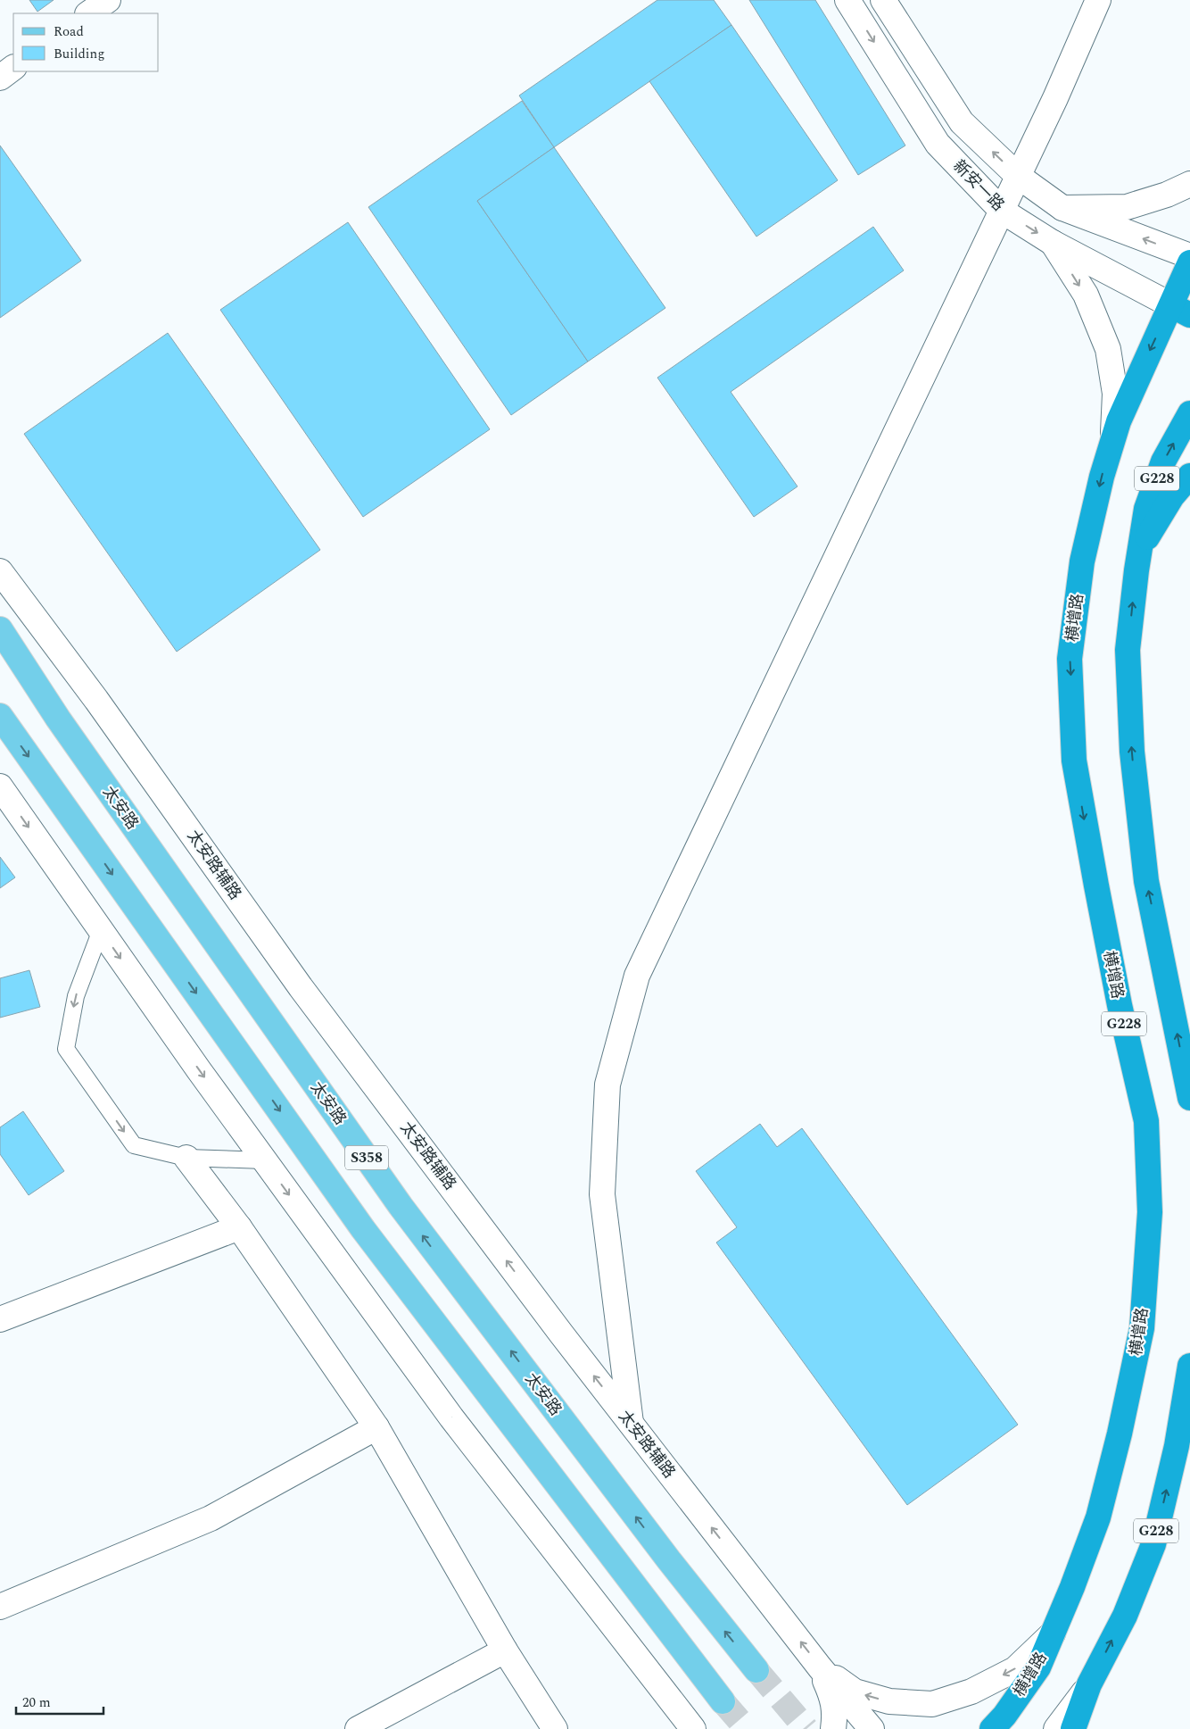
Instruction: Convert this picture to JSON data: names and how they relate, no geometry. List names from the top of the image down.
{
  "streets": {
    "highway": ["G228", "横增路"],
    "main road": ["太安路", "S358"],
    "street": ["新安一路", "太安路辅路"]
  },
  "crossings": [
    ["新安一路", "横增路"]
  ],
  "legend": ["Road", "Building"],
  "scale_bar": "20 m"
}
